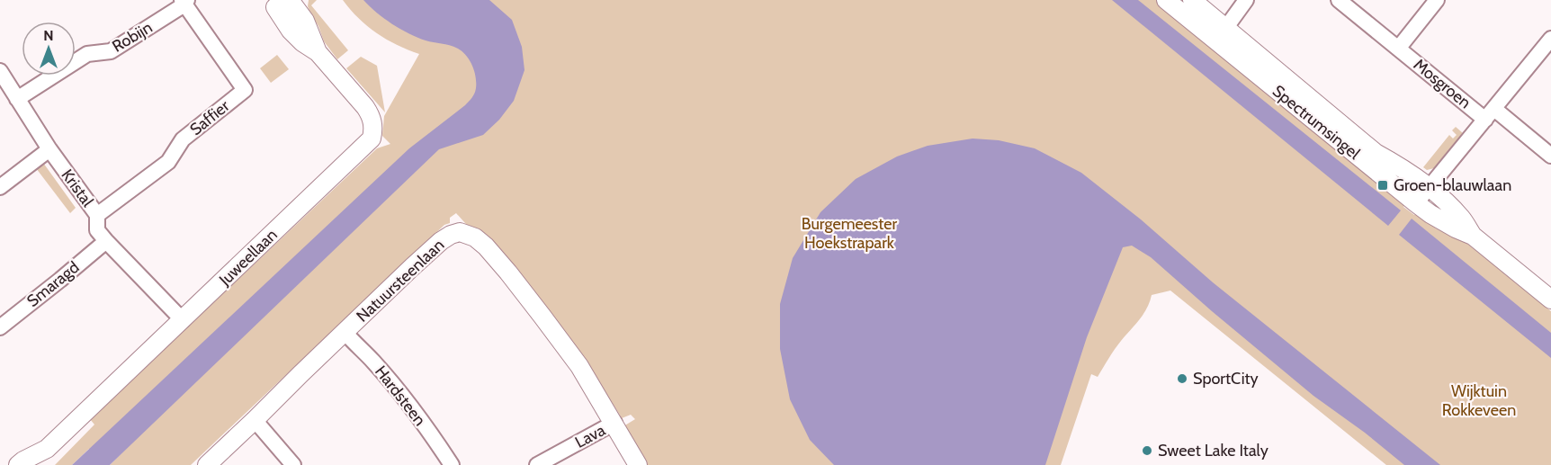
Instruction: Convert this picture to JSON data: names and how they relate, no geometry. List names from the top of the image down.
{
  "streets": {
    "street": [
      "Robijn",
      "Mosgroen",
      "Saffier",
      "Spectrumsingel",
      "Kristal",
      "Juweellaan",
      "Natuursteenlaan",
      "Smaragd",
      "Hardsteen",
      "Lava"
    ]
  },
  "crossings": [
    ["Robijn", "Saffier"],
    ["Robijn", "Kristal"],
    ["Saffier", "Kristal"],
    ["Kristal", "Juweellaan"],
    ["Kristal", "Smaragd"],
    ["Natuursteenlaan", "Hardsteen"],
    ["Natuursteenlaan", "Lava"]
  ],
  "parks": ["Burgemeester Hoekstrapark", "Wijktuin Rokkeveen"],
  "places": {
    "transit": ["Groen-blauwlaan"],
    "other": ["SportCity", "Sweet Lake Italy"]
  },
  "north": "top"
}
